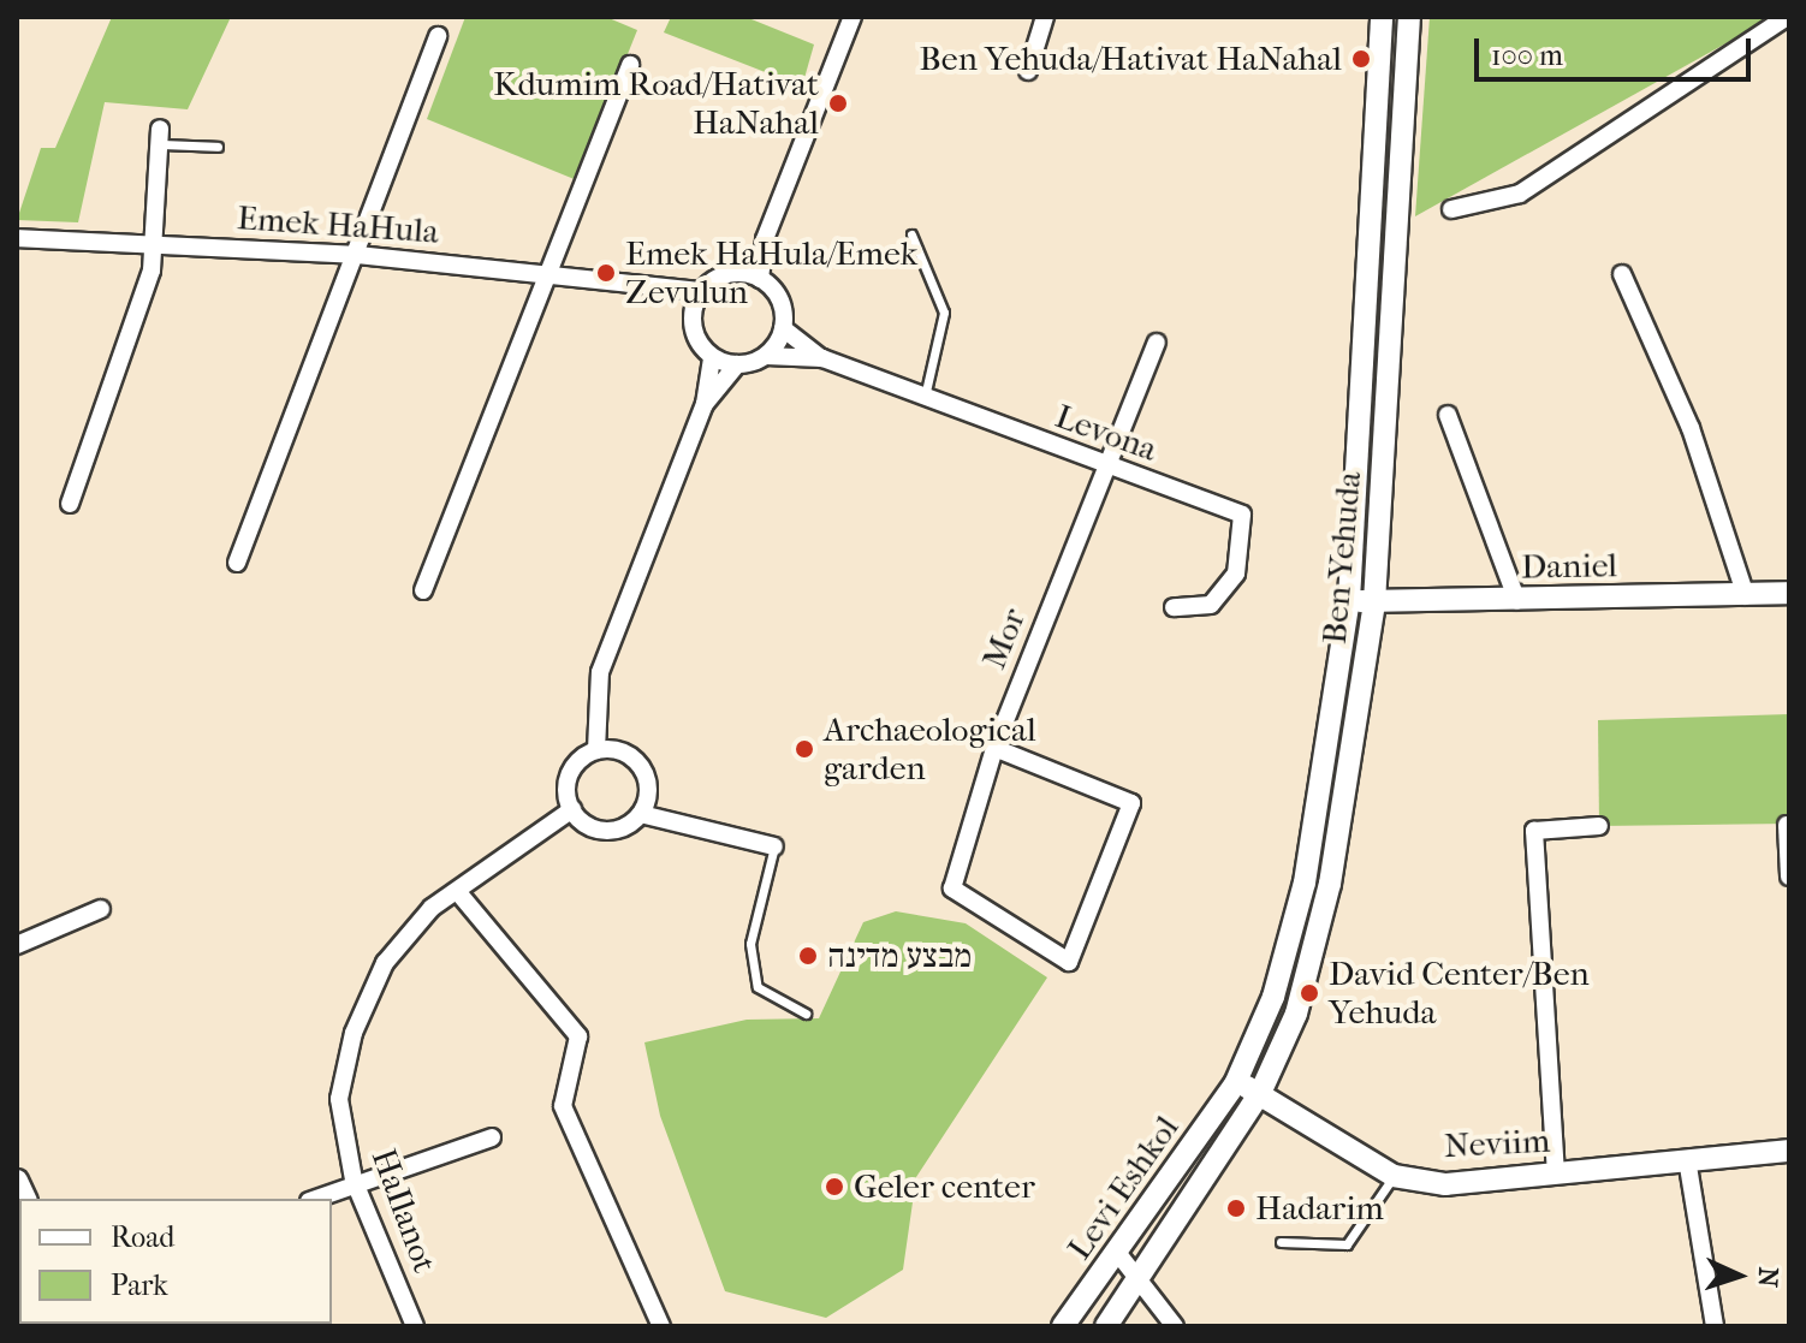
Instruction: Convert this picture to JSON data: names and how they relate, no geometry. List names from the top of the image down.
{
  "streets": {
    "street": [
      "Emek HaHula",
      "Levona",
      "Ben Yehuda",
      "Daniel",
      "Mor",
      "Neviim",
      "Levi Eshkol",
      "HaIlanot"
    ]
  },
  "crossings": [
    ["Emek HaHula", "Levona"],
    ["Levona", "Mor"],
    ["Ben Yehuda", "Daniel"],
    ["Ben Yehuda", "Neviim"],
    ["Ben Yehuda", "Levi Eshkol"],
    ["Neviim", "Levi Eshkol"]
  ],
  "places": [
    "Ben Yehuda/Hativat HaNahal",
    "Kdumim Road/Hativat HaNahal",
    "Emek HaHula/Emek Zevulun",
    "Archaeological garden",
    "מבצע מדינה",
    "David Center/Ben Yehuda",
    "Geler center",
    "Hadarim"
  ],
  "legend": ["Road", "Park"],
  "scale_bar": "100 m",
  "north": "right"
}
